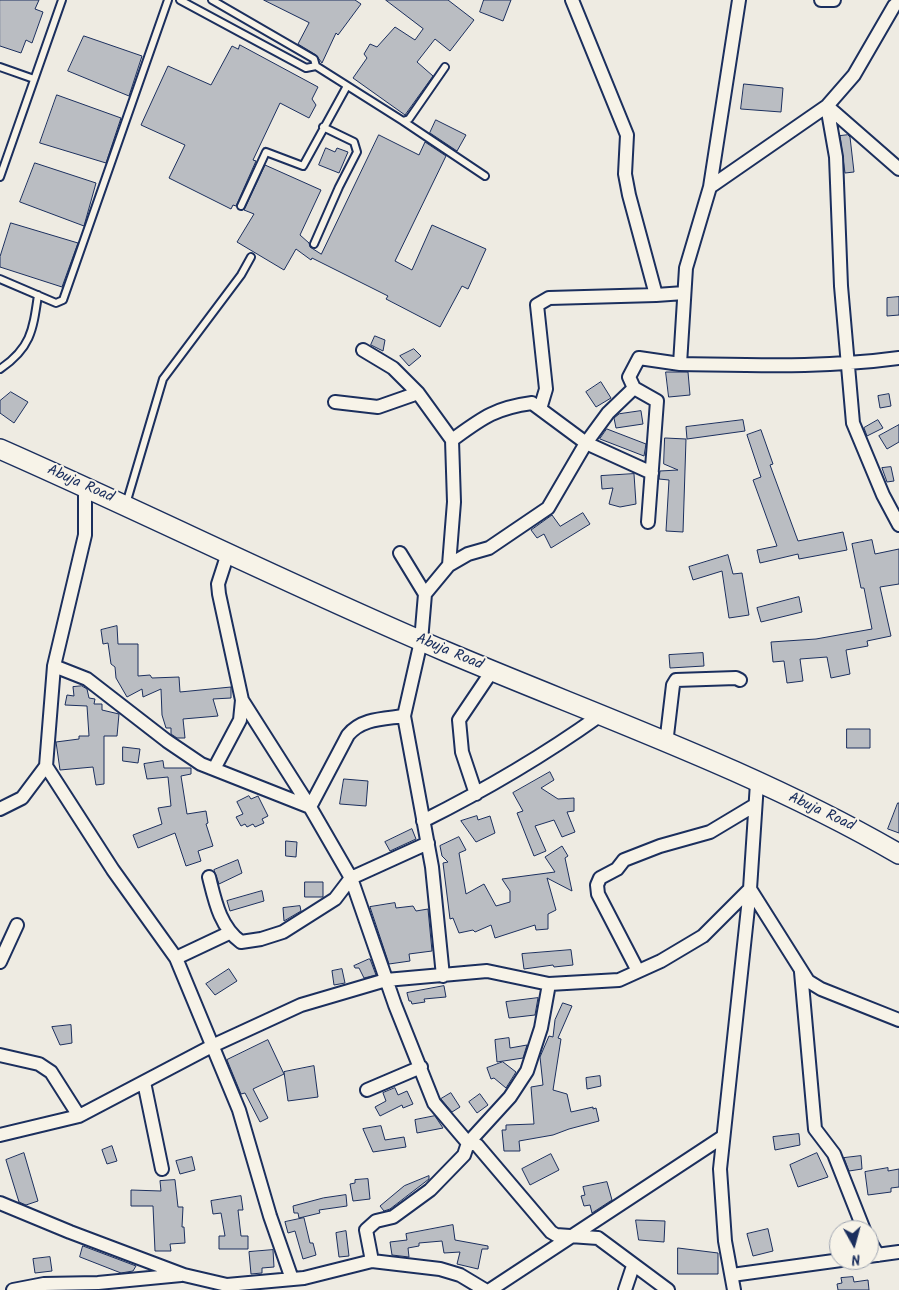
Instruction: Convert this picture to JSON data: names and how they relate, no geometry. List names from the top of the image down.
{
  "streets": {
    "main road": ["Abuja Road"]
  },
  "north": "bottom"
}
